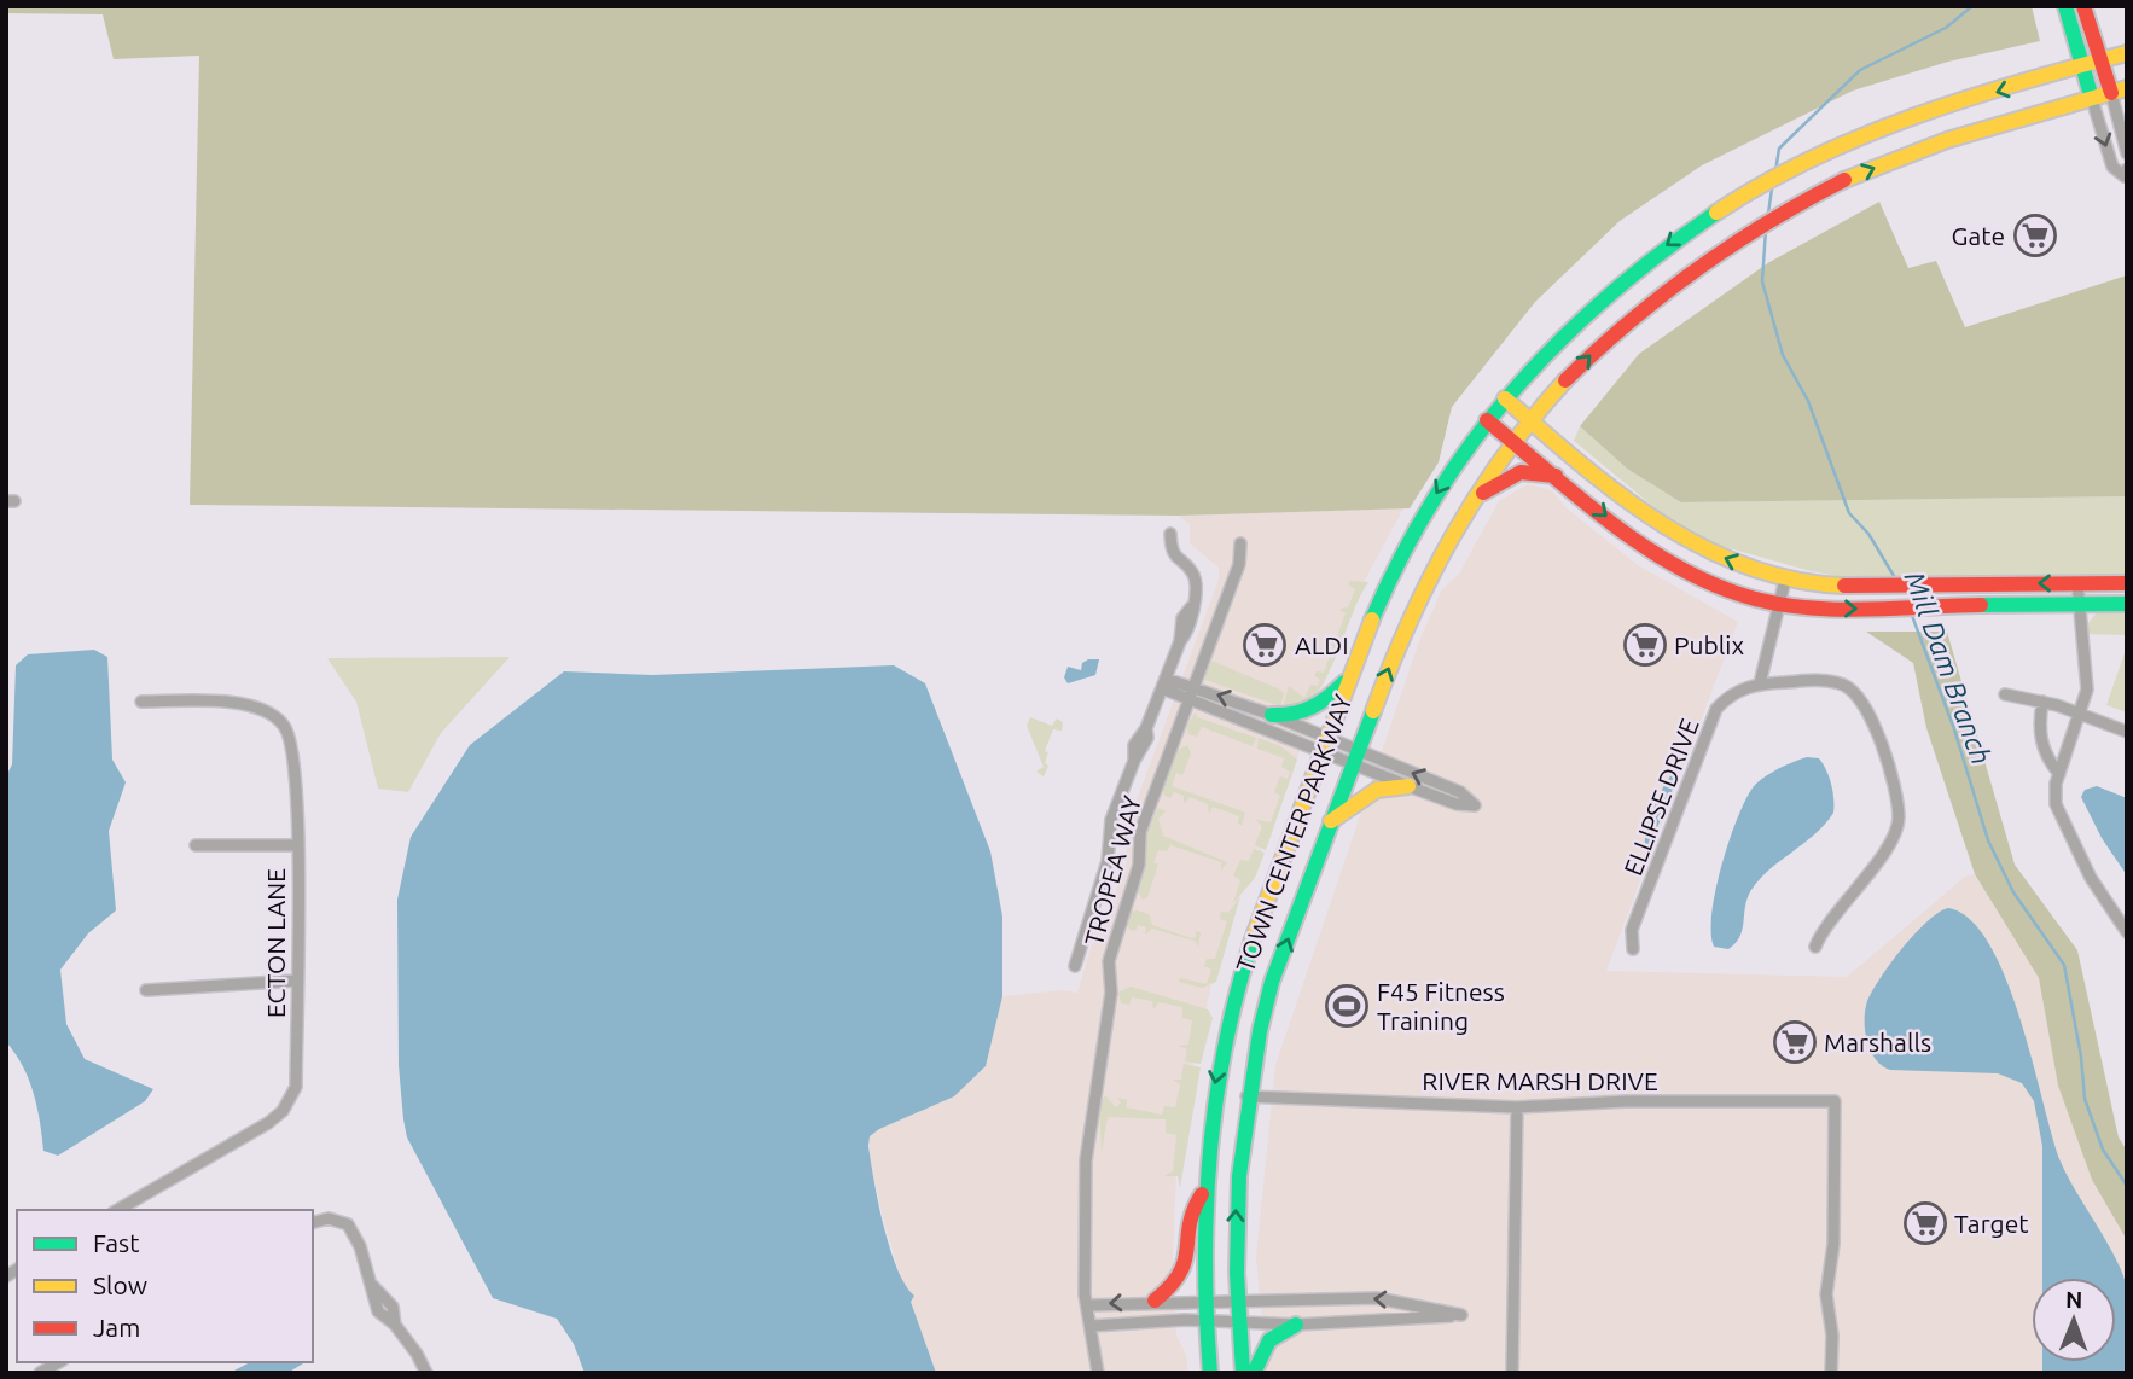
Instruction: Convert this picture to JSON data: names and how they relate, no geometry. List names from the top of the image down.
{
  "streets": {
    "main road": ["TOWN CENTER PARKWAY"],
    "street": [
      "ELLIPSE DRIVE",
      "TROPEA WAY",
      "ECTON LANE",
      "RIVER MARSH DRIVE"
    ]
  },
  "crossings": [
    ["TOWN CENTER PARKWAY", "RIVER MARSH DRIVE"]
  ],
  "water": ["Mill Dam Branch"],
  "places": {
    "supermarket": [
      "Gate",
      "ALDI",
      "Publix",
      "Marshalls",
      "Target"
    ],
    "sports": ["F45 Fitness Training"]
  },
  "legend": ["Fast", "Slow", "Jam"],
  "north": "top"
}
